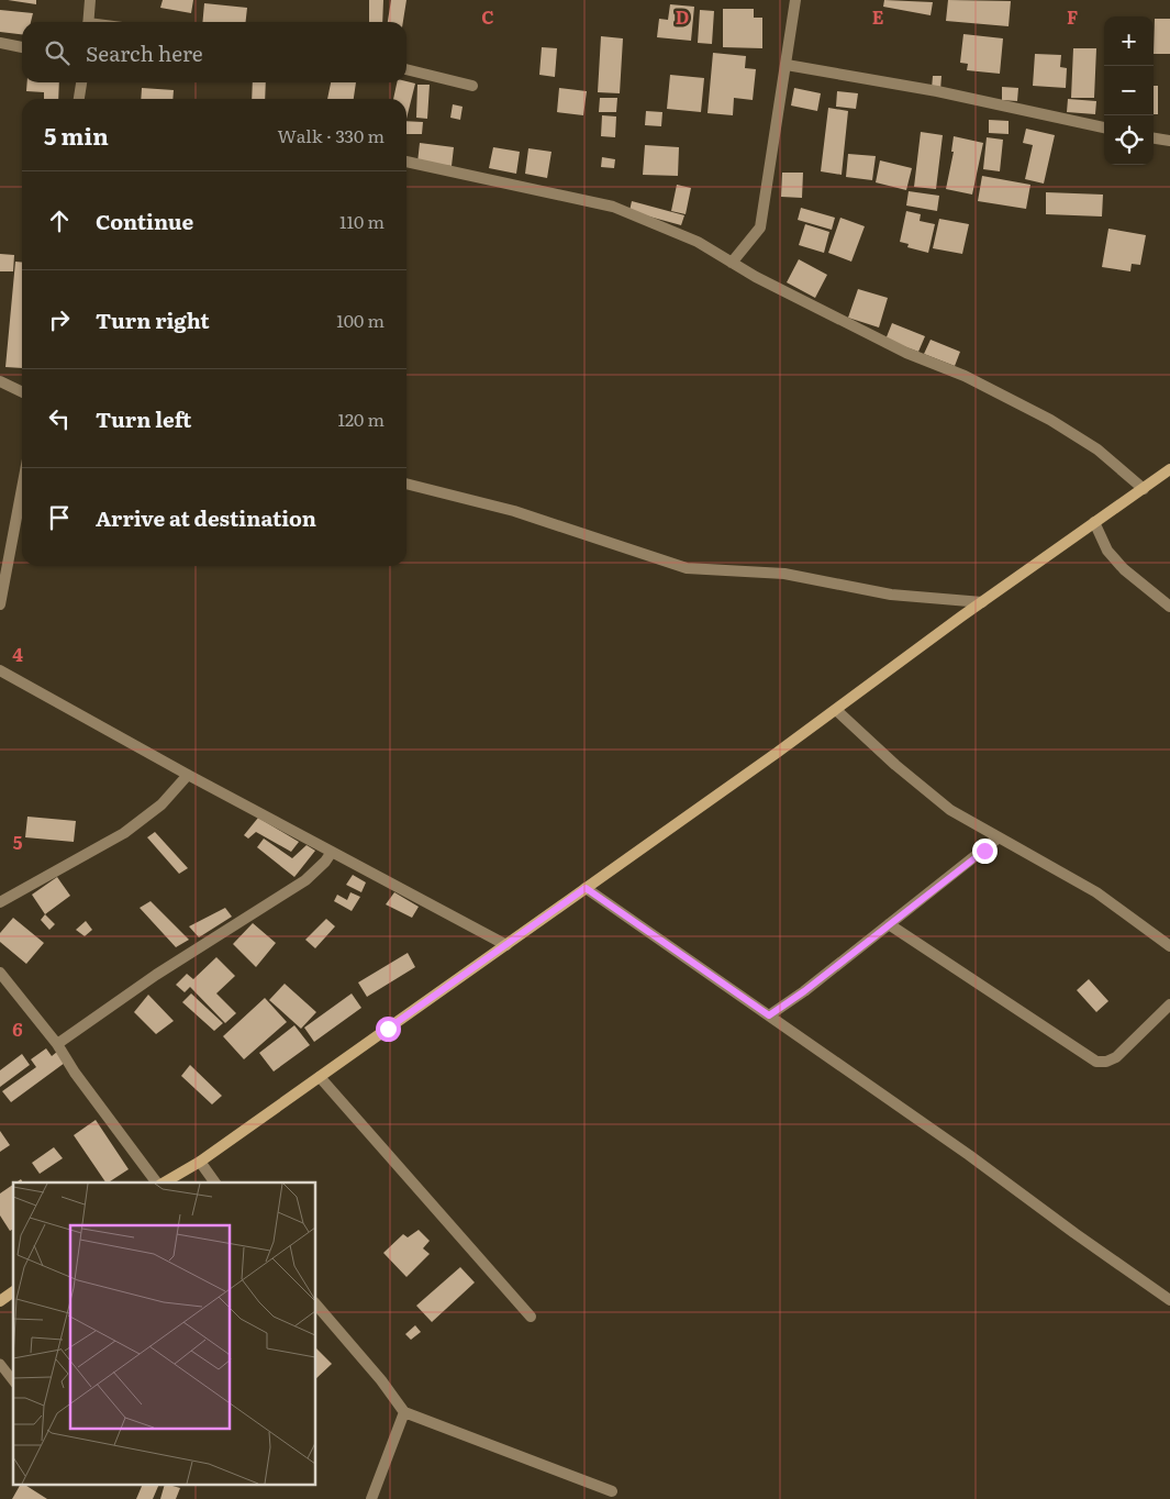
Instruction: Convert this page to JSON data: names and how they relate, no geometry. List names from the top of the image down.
{
  "page": {
    "map_buttons": ["+", "−"],
    "search": "Search here",
    "heading": ["5 min", "Walk · 330 m"],
    "list": [
      ["Continue", "110 m"],
      ["Turn right", "100 m"],
      ["Turn left", "120 m"],
      "Arrive at destination"
    ]
  },
  "grid": {
    "columns": [
      "C",
      "D",
      "E",
      "F"
    ],
    "rows": ["4", "5", "6"]
  }
}
